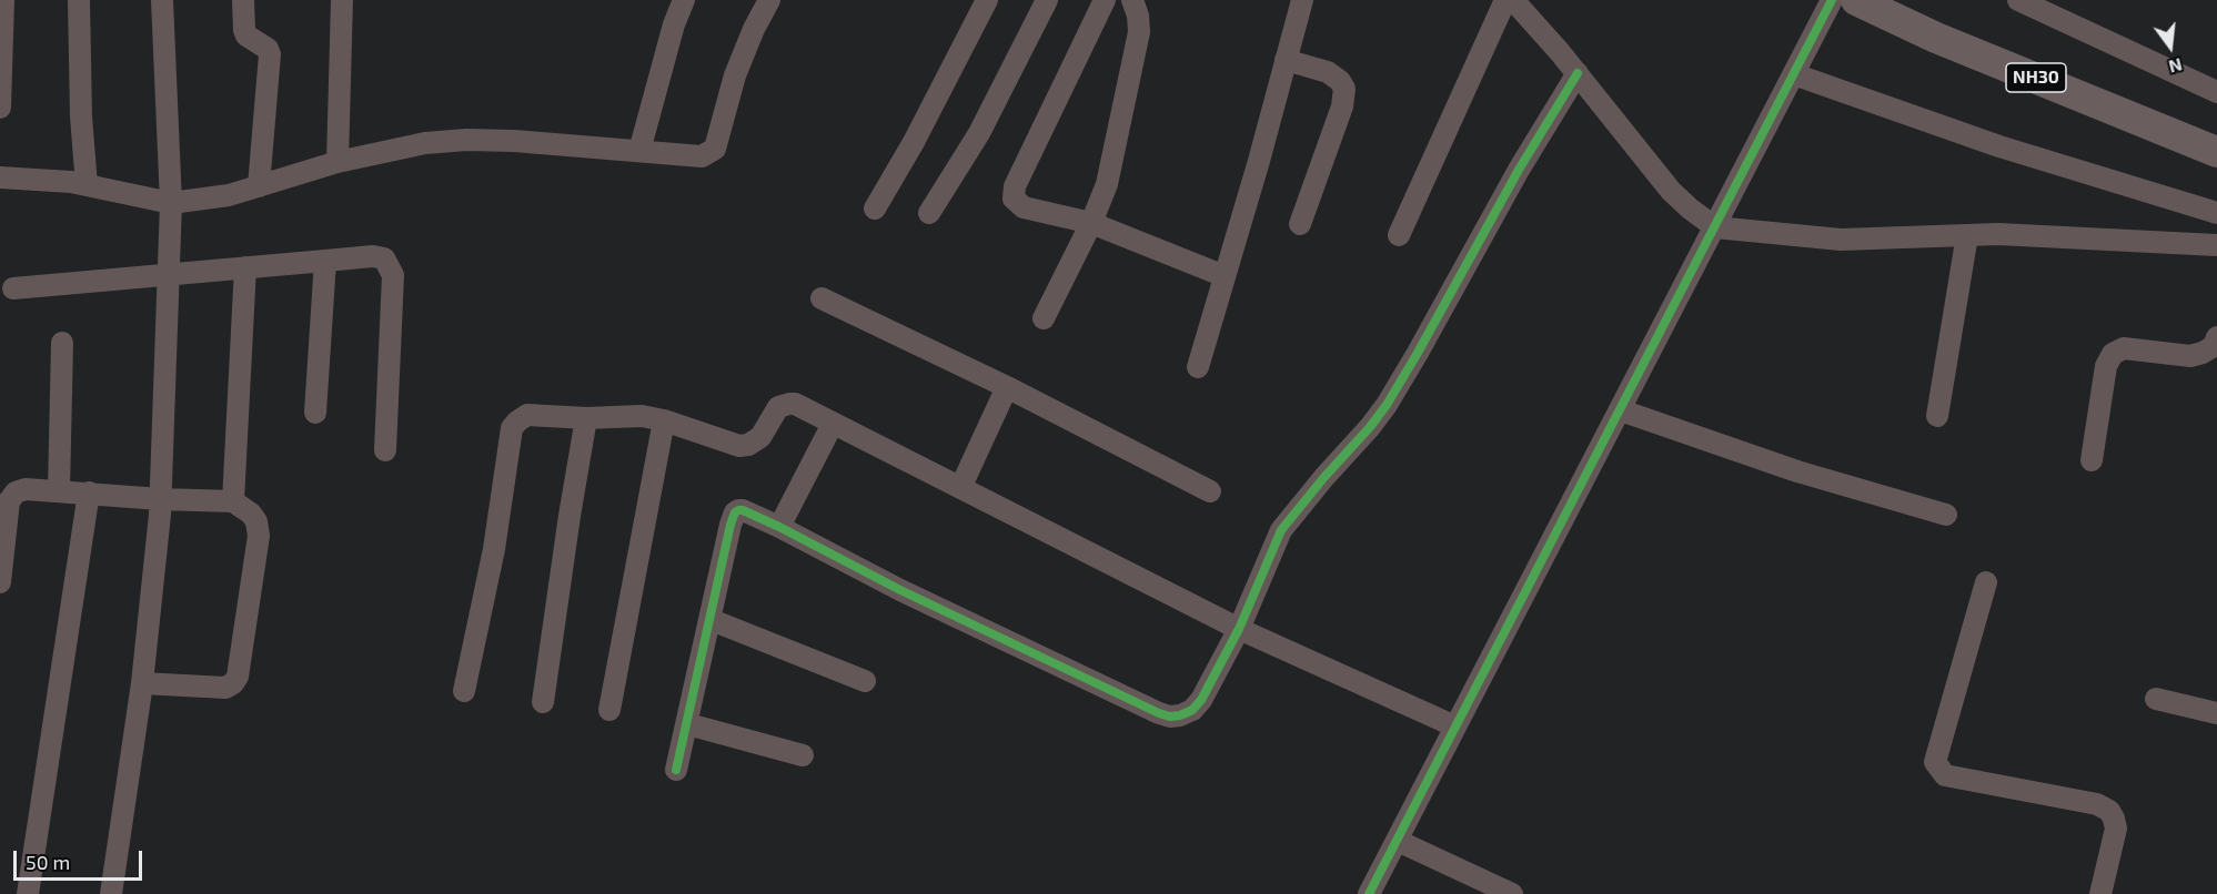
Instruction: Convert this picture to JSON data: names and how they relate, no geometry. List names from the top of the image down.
{
  "streets": {
    "highway": ["NH30"]
  },
  "scale_bar": "50 m",
  "north": "bottom"
}
